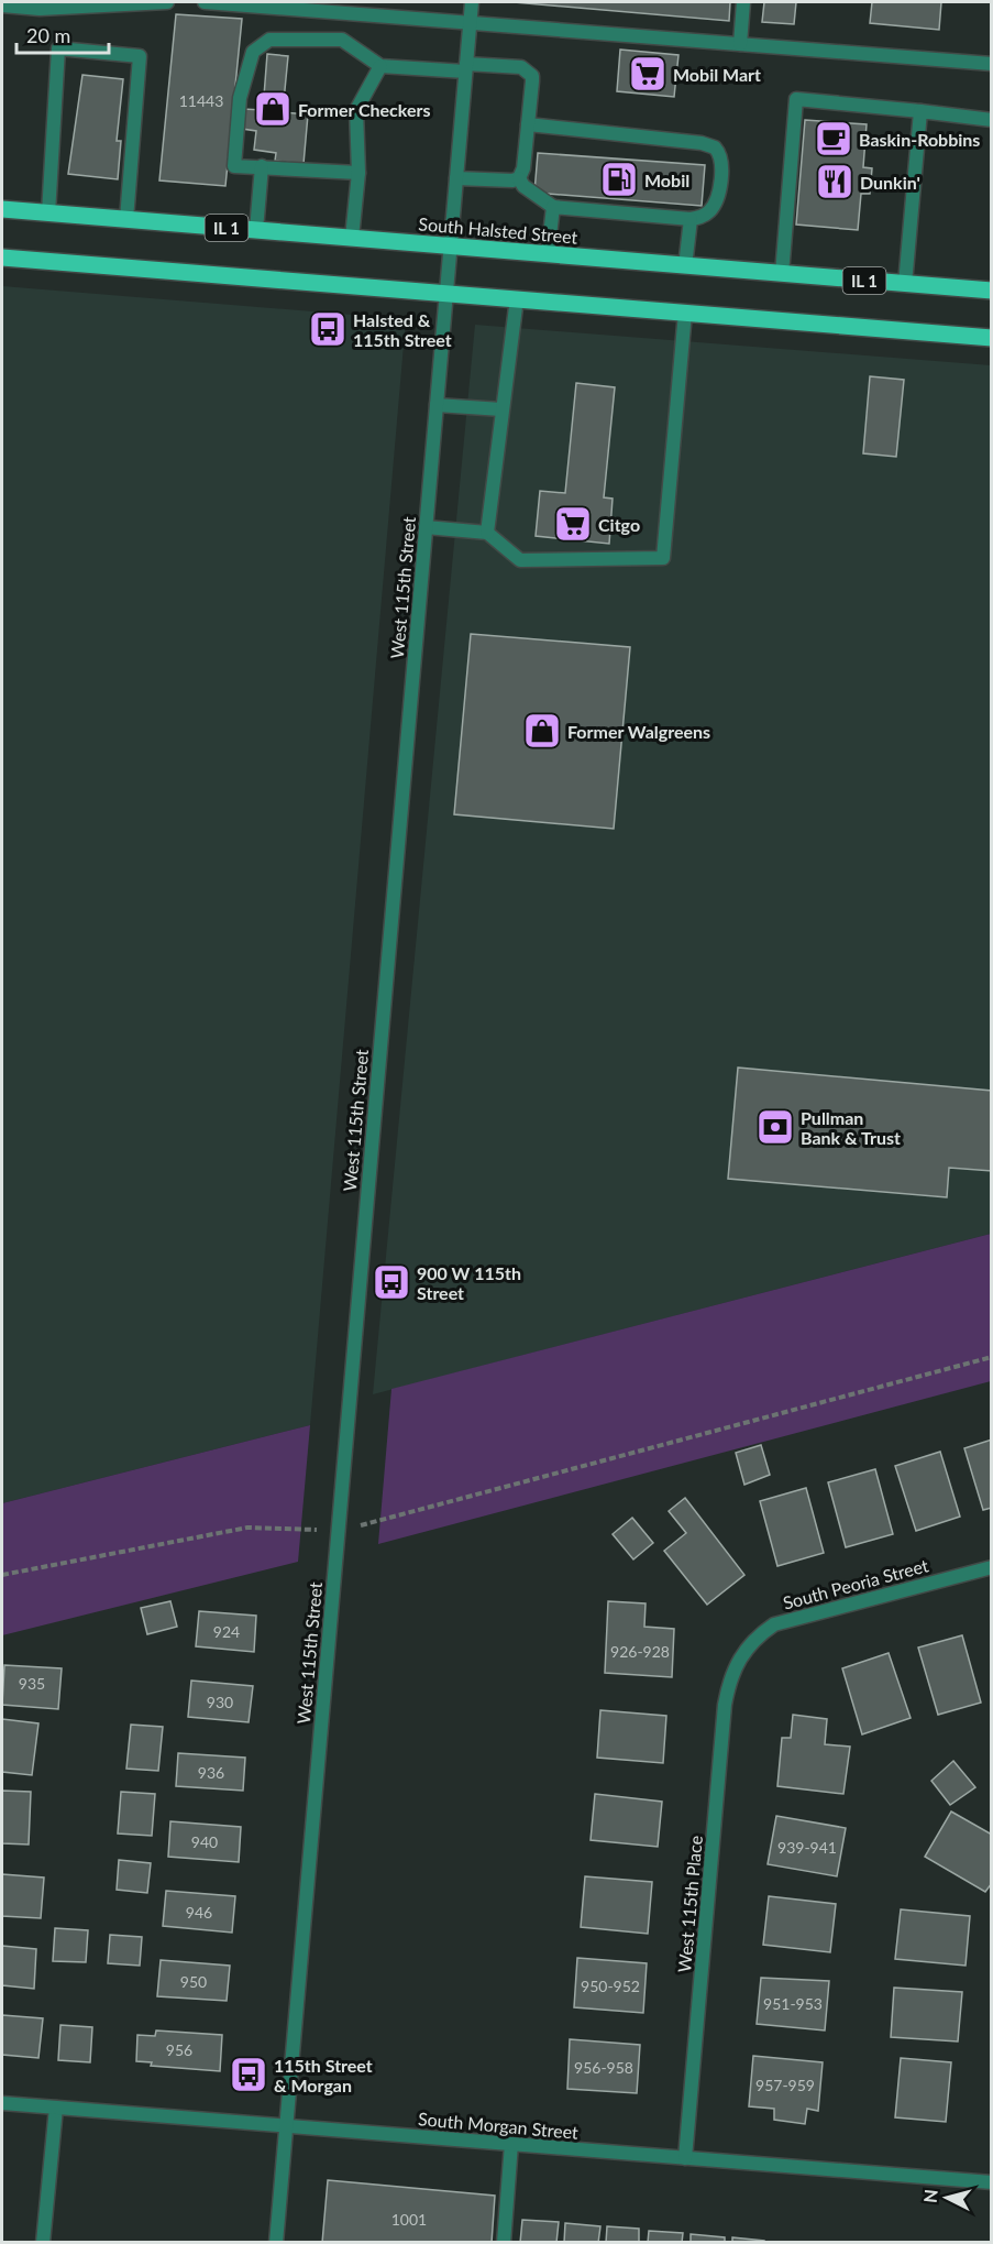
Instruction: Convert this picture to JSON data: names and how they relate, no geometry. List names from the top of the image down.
{
  "streets": {
    "main road": ["IL 1", "South Halsted Street"],
    "street": [
      "West 115th Street",
      "South Peoria Street",
      "West 115th Place",
      "South Morgan Street"
    ]
  },
  "crossings": [
    ["South Halsted Street", "West 115th Street"],
    ["West 115th Street", "South Morgan Street"],
    ["South Peoria Street", "West 115th Place"],
    ["West 115th Place", "South Morgan Street"]
  ],
  "places": {
    "supermarket": ["Mobil Mart", "Citgo"],
    "shop": ["Former Checkers", "Former Walgreens"],
    "cafe": ["Baskin-Robbins"],
    "fuel station": ["Mobil"],
    "restaurant": ["Dunkin'"],
    "bus stop": ["Halsted & 115th Street", "900 W 115th Street", "115th Street & Morgan"],
    "bank": ["Pullman Bank & Trust"]
  },
  "house_numbers": [
    "11443",
    "924",
    "926-928",
    "935",
    "930",
    "936",
    "940",
    "939-941",
    "946",
    "950",
    "950-952",
    "951-953",
    "956",
    "956-958",
    "957-959",
    "1001"
  ],
  "scale_bar": "20 m",
  "north": "left"
}
